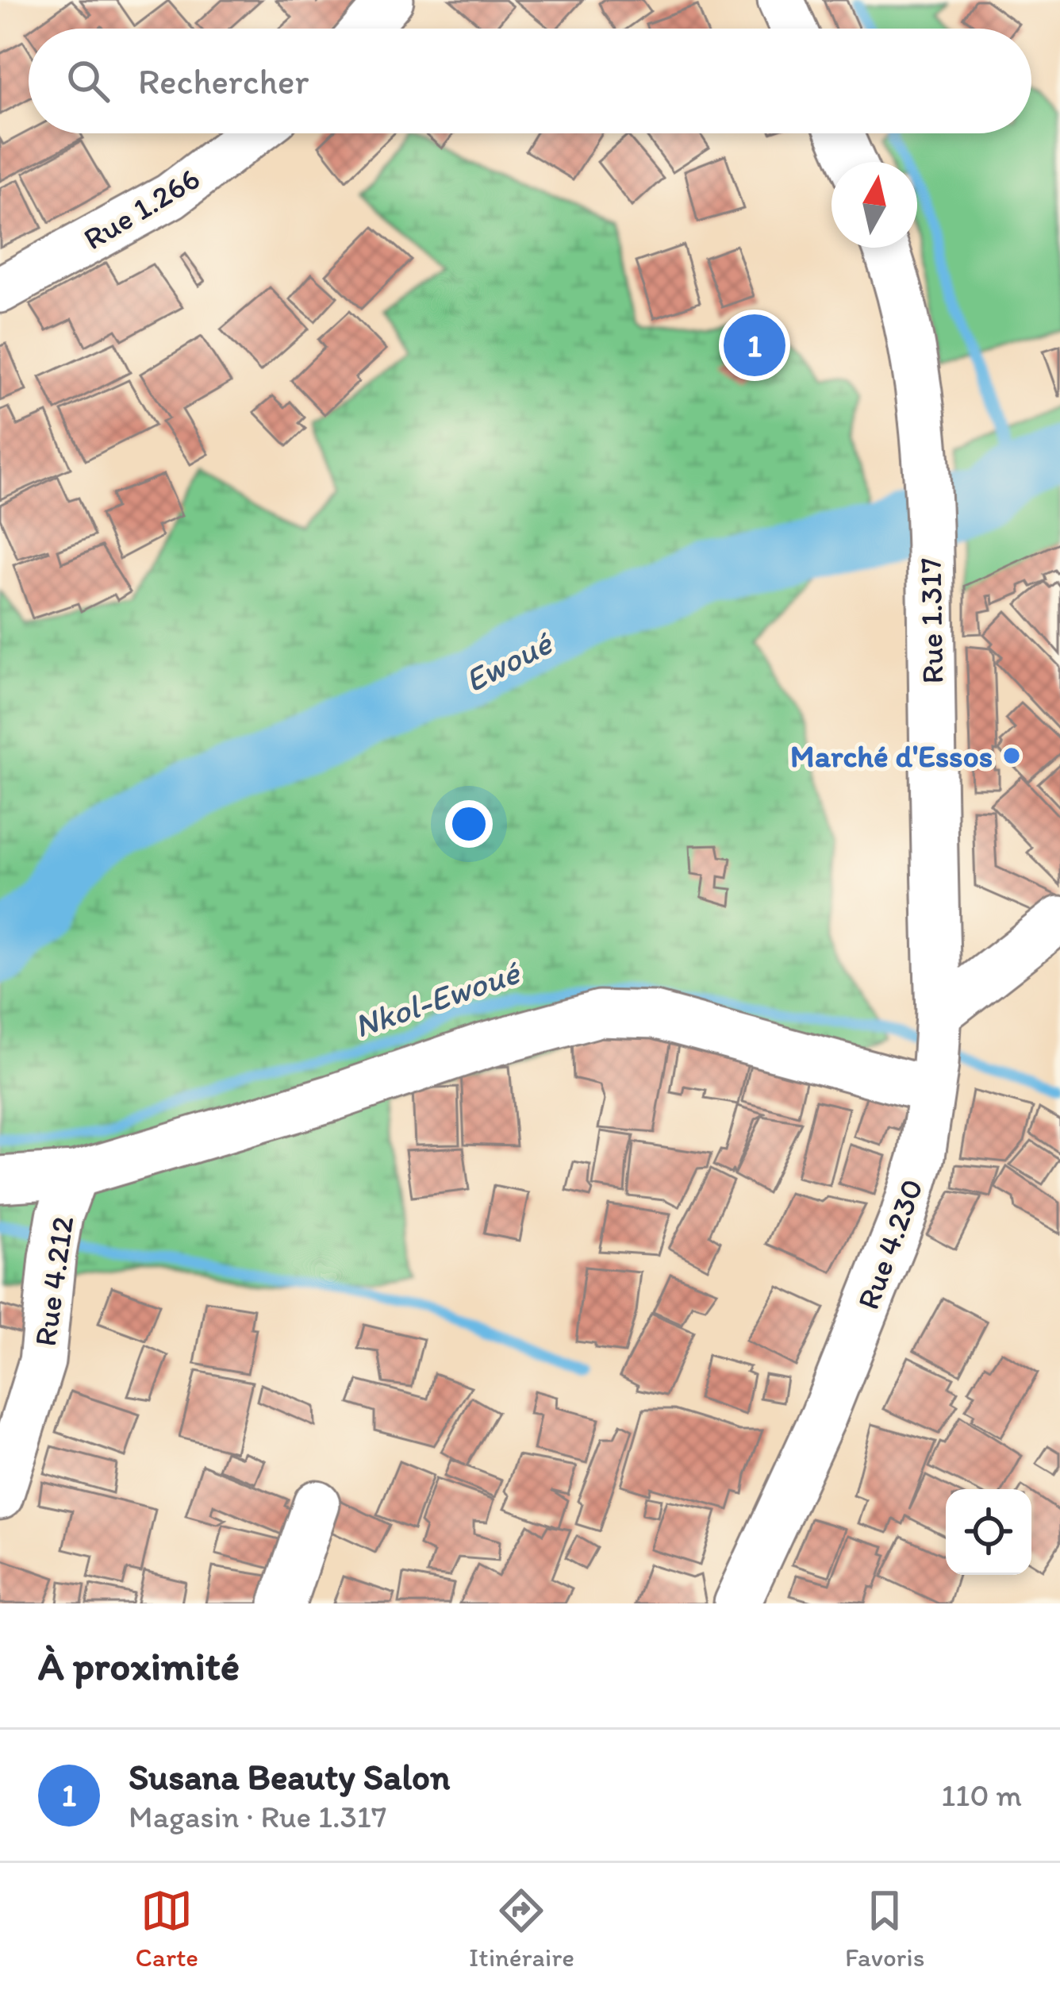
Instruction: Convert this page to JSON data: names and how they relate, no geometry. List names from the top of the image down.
{
  "streets": {
    "street": [
      "Rue 1.266",
      "Rue 1.317",
      "Rue 4.230",
      "Rue 4.212"
    ]
  },
  "crossings": [
    ["Rue 1.317", "Rue 4.230"]
  ],
  "water": ["Ewoué", "Nkol-Ewoué"],
  "places": ["Marché d'Essos"],
  "north": "top",
  "page": {
    "search": "Rechercher",
    "pins": "1",
    "heading": "À proximité",
    "list": [
      {
        "mark": "1",
        "name": "Susana Beauty Salon",
        "note": "Magasin · Rue 1.317",
        "value": "110 m"
      }
    ],
    "nav": ["Carte", "Itinéraire", "Favoris"]
  }
}
